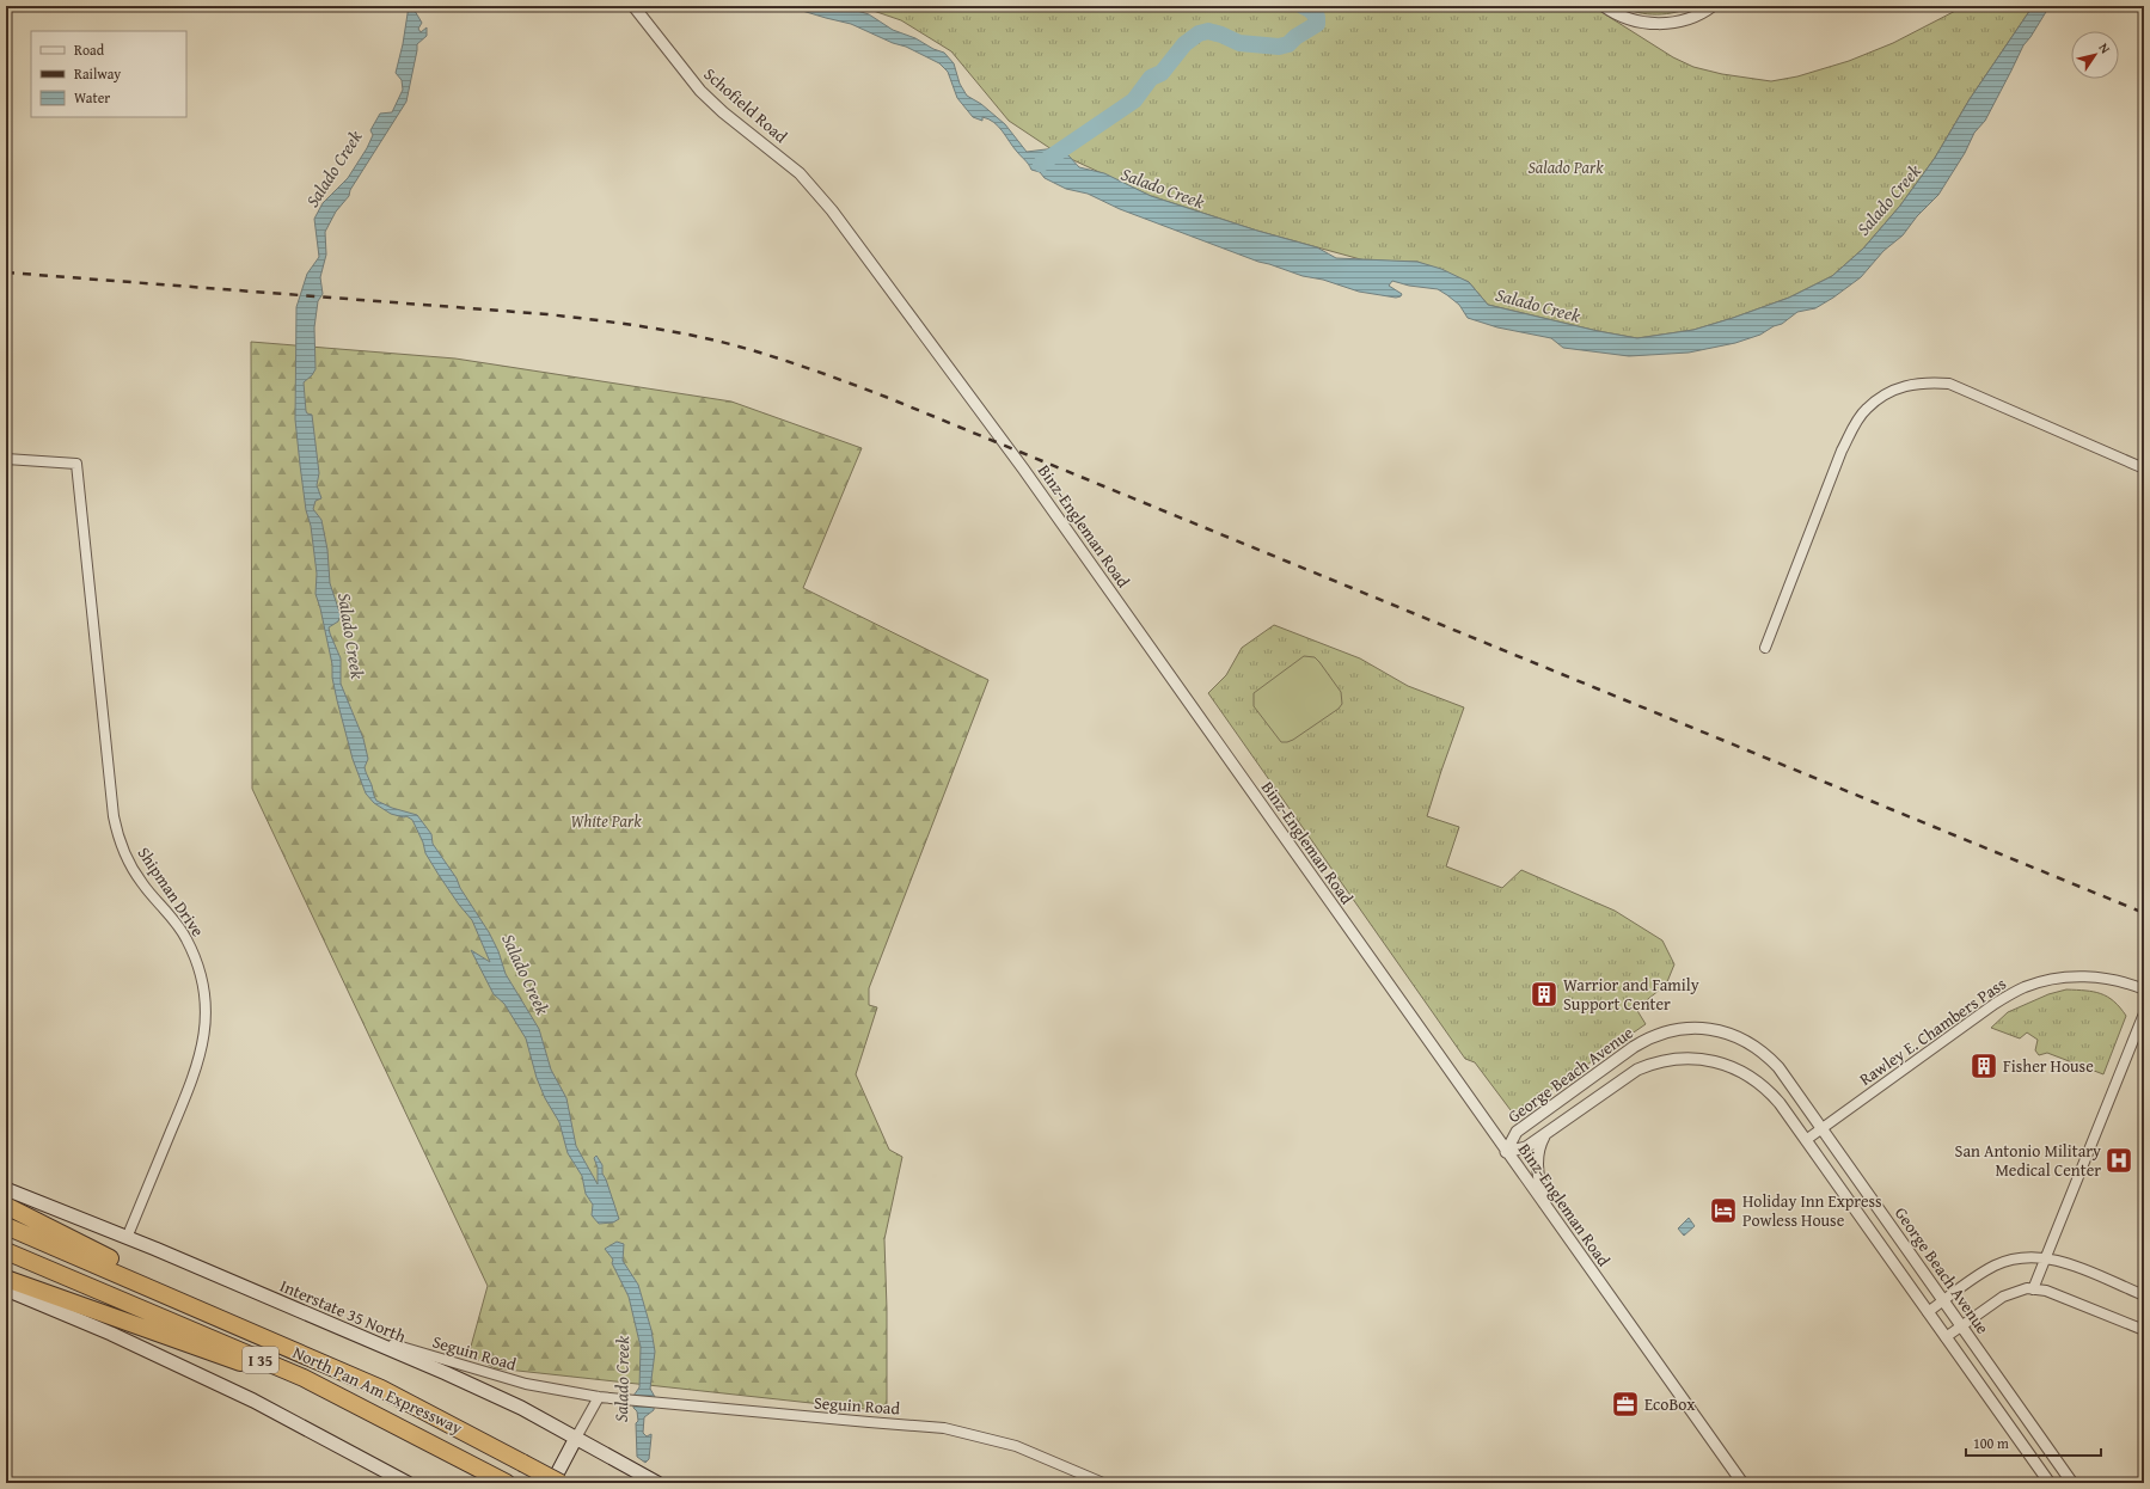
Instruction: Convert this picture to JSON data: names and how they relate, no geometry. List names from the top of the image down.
{
  "streets": {
    "highway": ["I 35", "North Pan Am Expressway"],
    "main road": ["Interstate 35 North"],
    "street": [
      "Schofield Road",
      "Binz-Engleman Road",
      "Shipman Drive",
      "Rawley E. Chambers Pass",
      "George Beach Avenue",
      "Seguin Road"
    ]
  },
  "crossings": [
    ["Schofield Road", "Binz-Engleman Road"],
    ["Binz-Engleman Road", "George Beach Avenue"],
    ["Shipman Drive", "Interstate 35 North"],
    ["Rawley E. Chambers Pass", "George Beach Avenue"],
    ["Interstate 35 North", "Seguin Road"]
  ],
  "water": ["Salado Creek"],
  "parks": ["Salado Park", "White Park"],
  "places": {
    "building": ["Warrior and Family Support Center", "Fisher House"],
    "hospital": ["San Antonio Military Medical Center"],
    "hotel": ["Holiday Inn Express Powless House"],
    "office": ["EcoBox"]
  },
  "legend": ["Road", "Railway", "Water"],
  "scale_bar": "100 m",
  "north": "top right"
}
